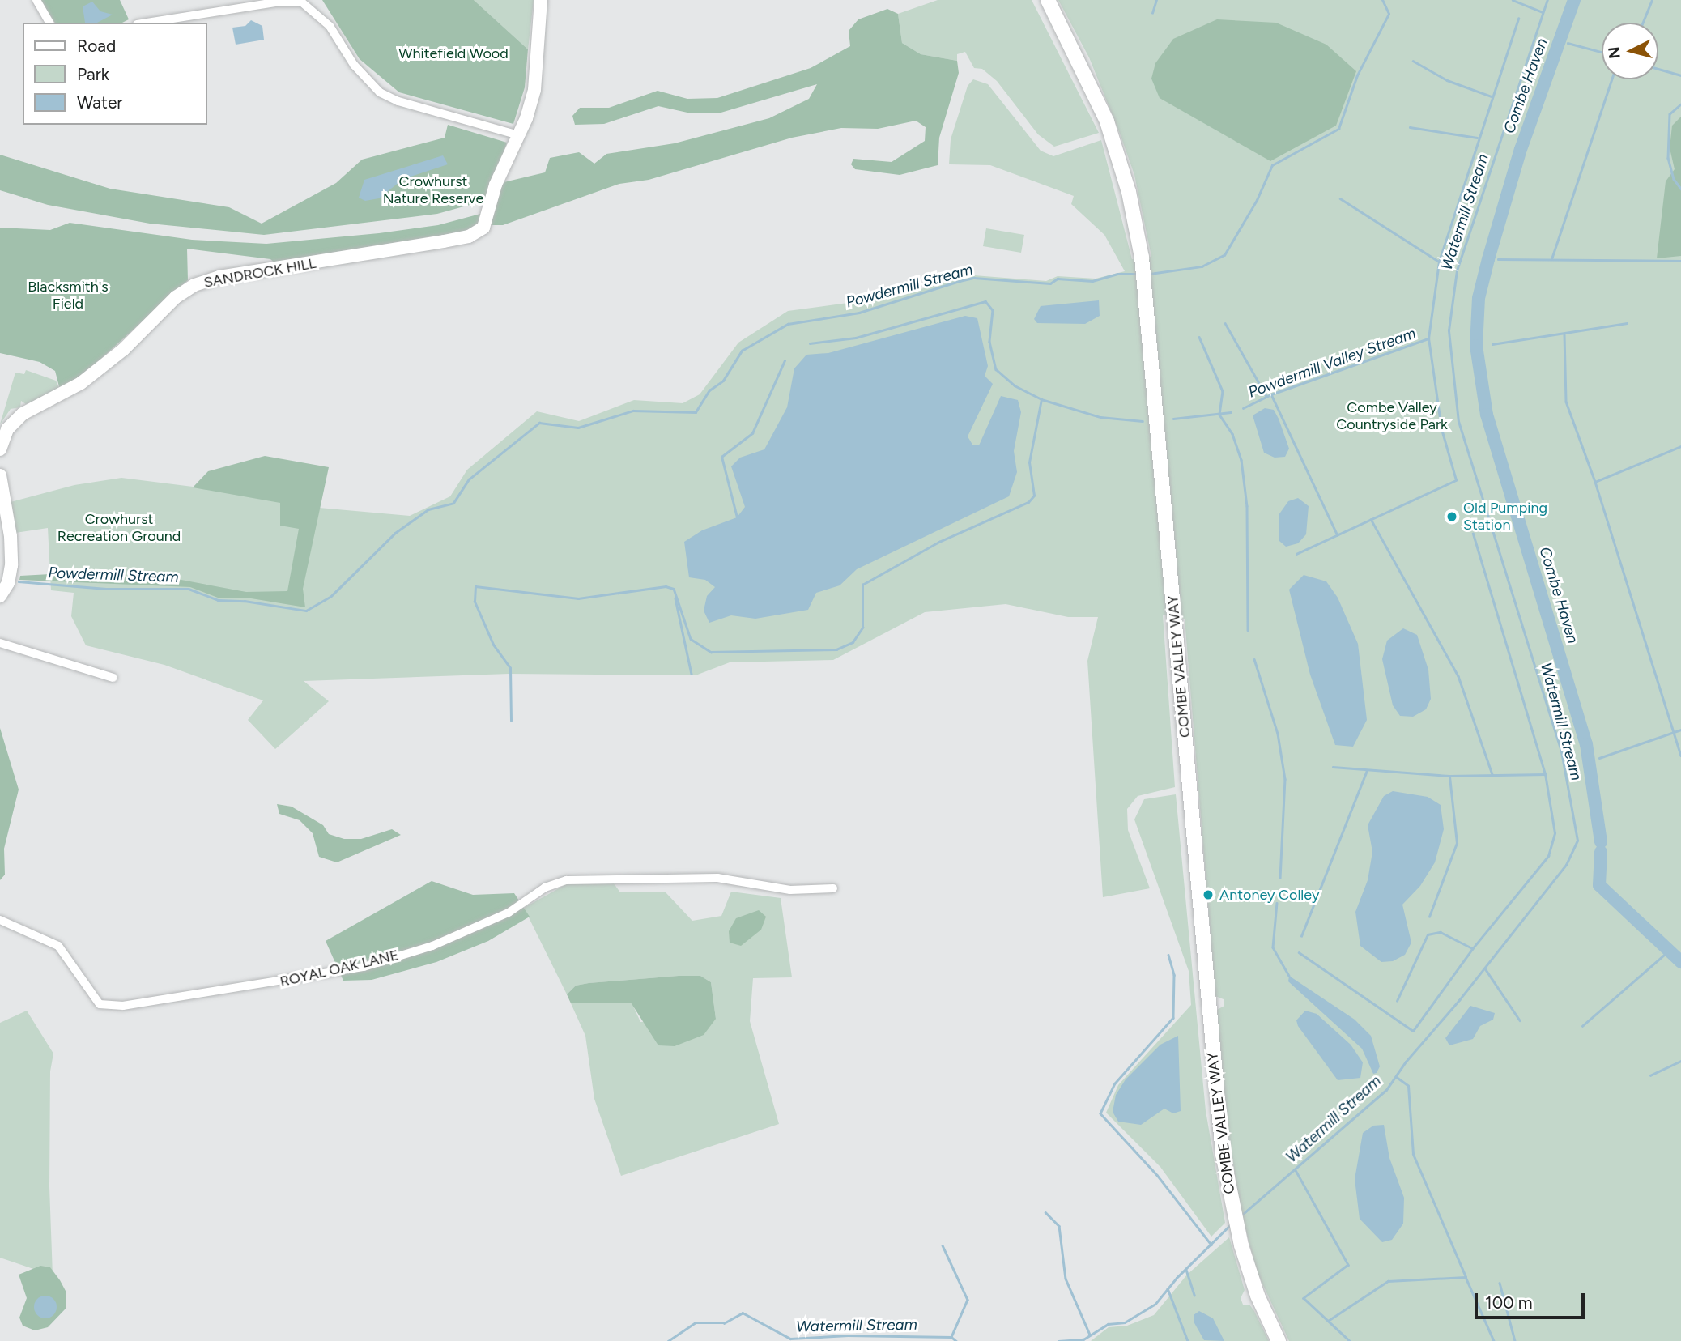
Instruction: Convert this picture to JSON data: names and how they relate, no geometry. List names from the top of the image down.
{
  "streets": {
    "main road": ["COMBE VALLEY WAY"],
    "street": ["SANDROCK HILL", "ROYAL OAK LANE"]
  },
  "water": [
    "Combe Haven",
    "Watermill Stream",
    "Powdermill Stream",
    "Powdermill Valley Stream"
  ],
  "parks": [
    "Whitefield Wood",
    "Crowhurst Nature Reserve",
    "Blacksmith's Field",
    "Combe Valley Countryside Park",
    "Crowhurst Recreation Ground"
  ],
  "places": ["Old Pumping Station", "Antoney Colley"],
  "legend": ["Road", "Park", "Water"],
  "scale_bar": "100 m",
  "north": "left"
}
